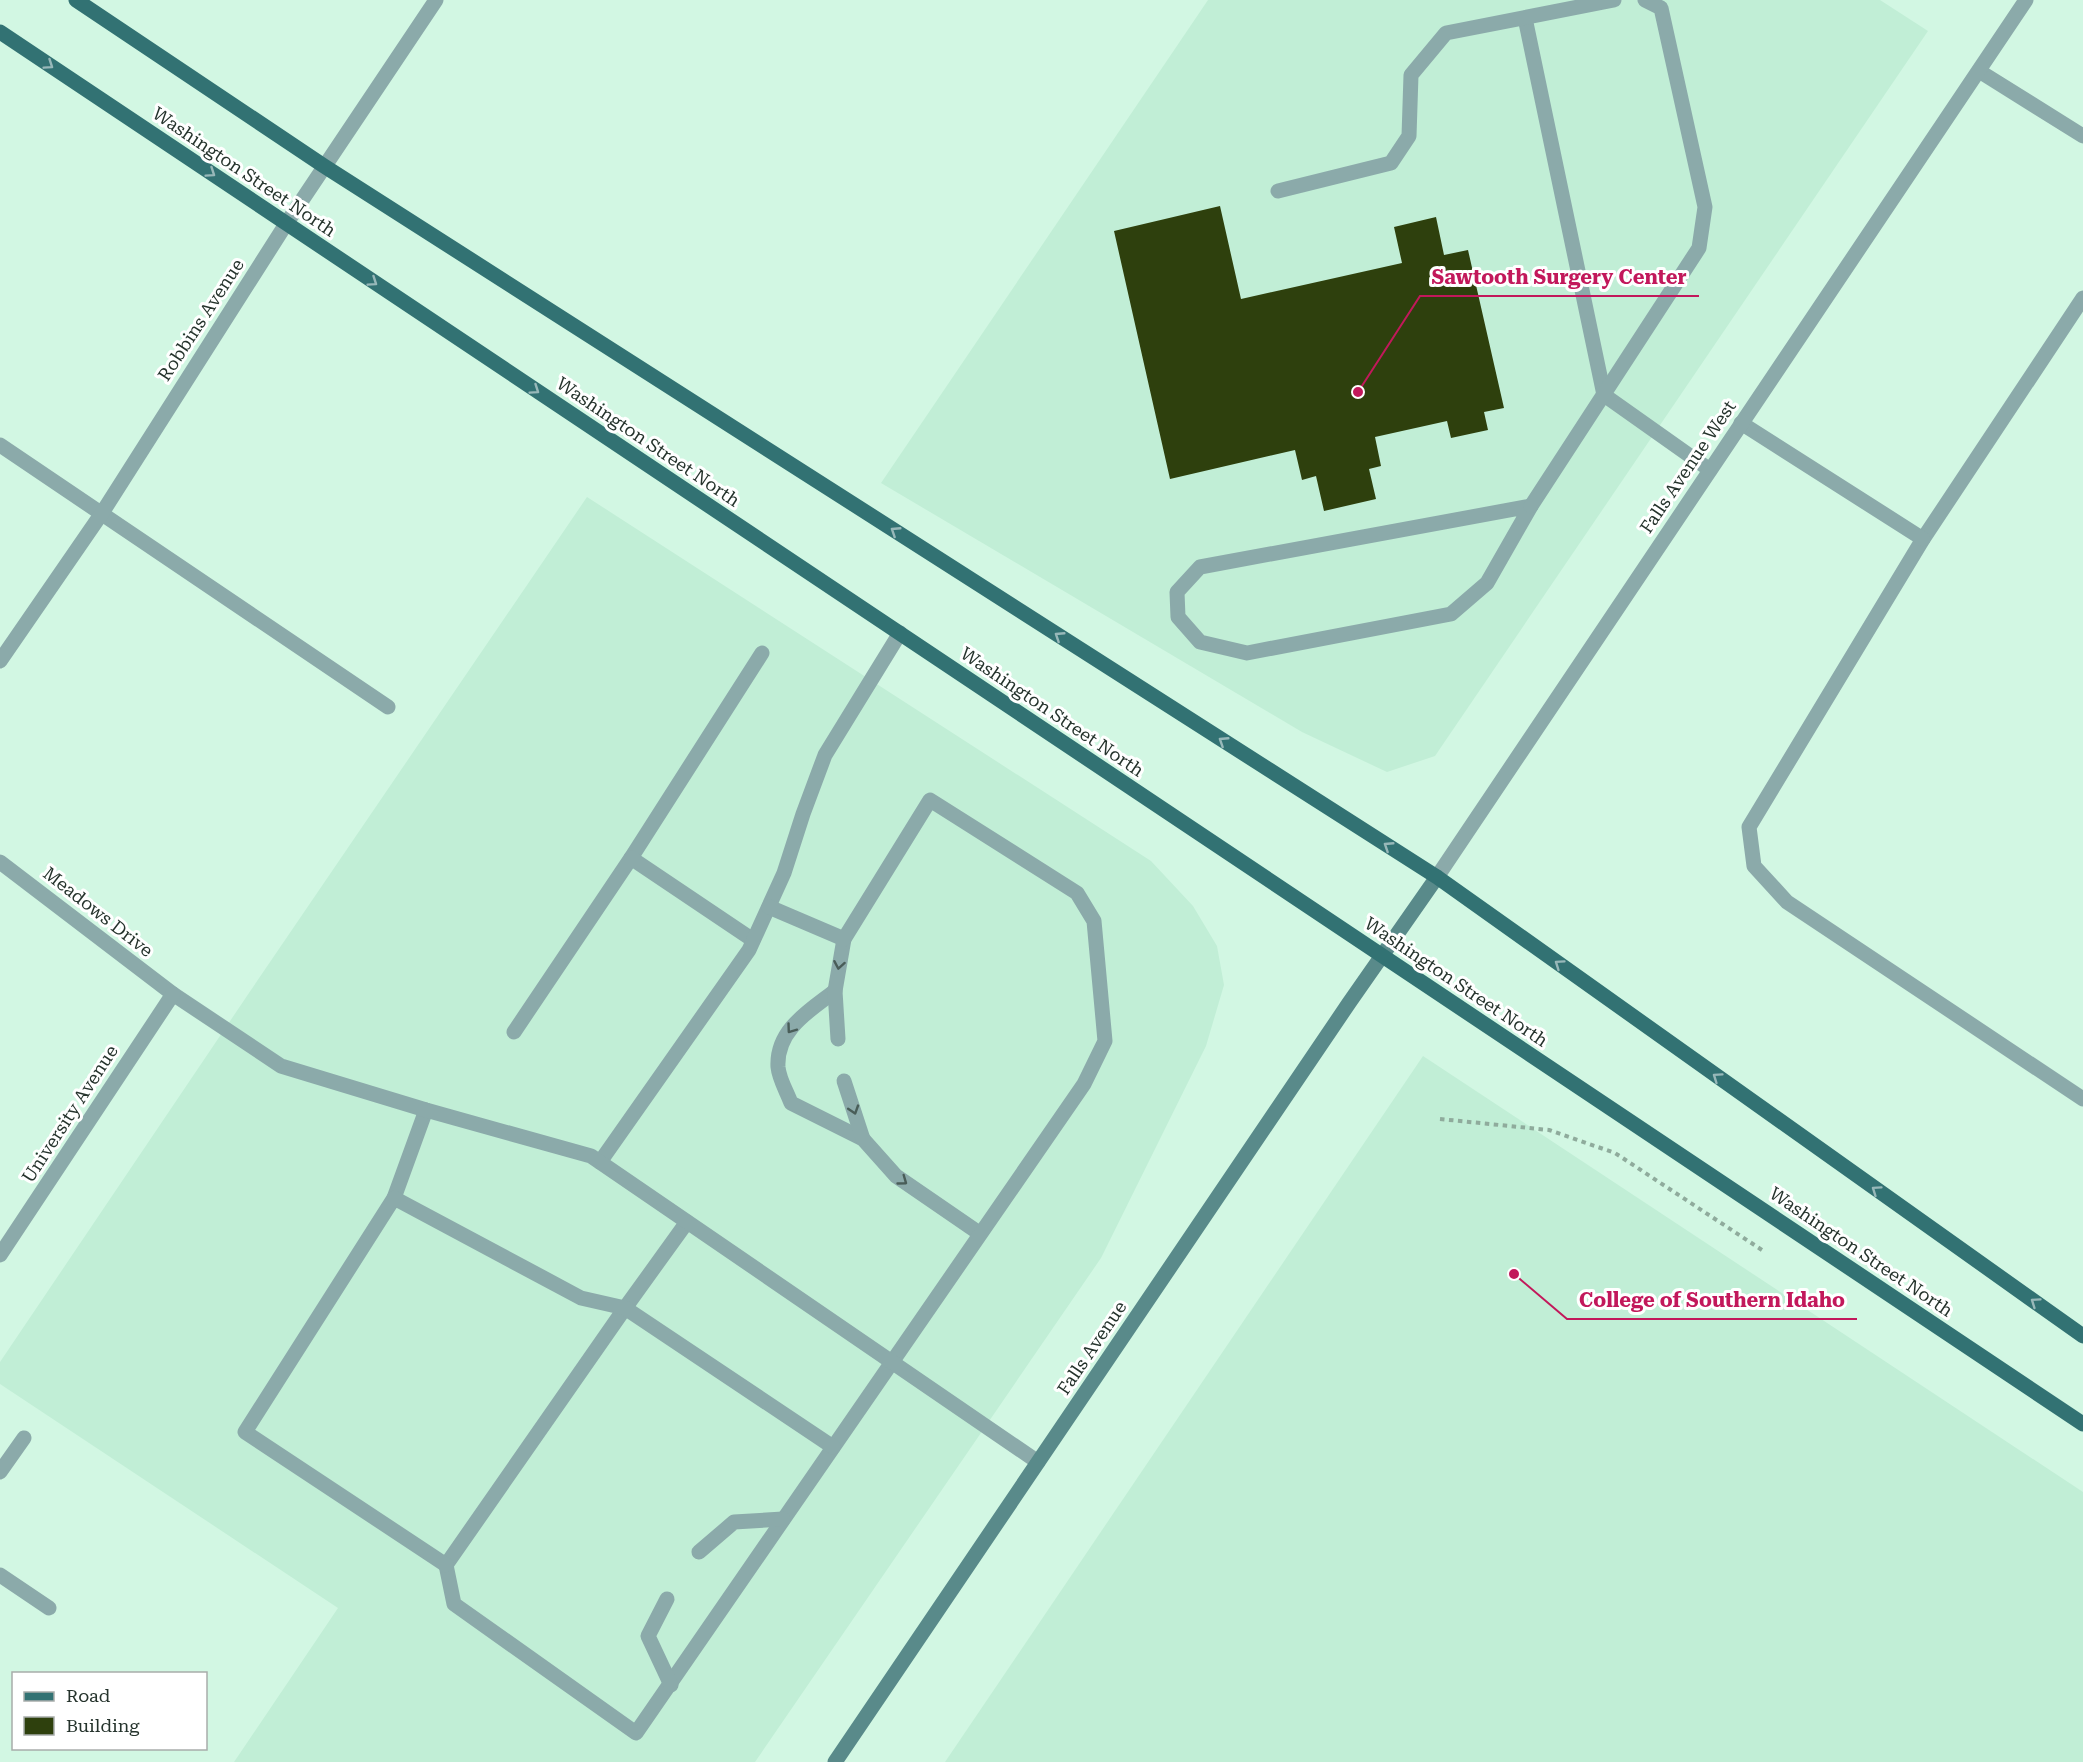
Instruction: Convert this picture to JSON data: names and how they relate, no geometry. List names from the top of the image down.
{
  "streets": {
    "main road": ["Washington Street North", "Falls Avenue West", "Falls Avenue"],
    "street": ["Robbins Avenue", "Meadows Drive", "University Avenue"]
  },
  "crossings": [
    ["Washington Street North", "Robbins Avenue"],
    ["Washington Street North", "Falls Avenue West"],
    ["Washington Street North", "Falls Avenue"],
    ["Falls Avenue West", "Falls Avenue"],
    ["Meadows Drive", "University Avenue"],
    ["Meadows Drive", "Falls Avenue"]
  ],
  "places": ["Sawtooth Surgery Center", "College of Southern Idaho"],
  "legend": ["Road", "Building"]
}
